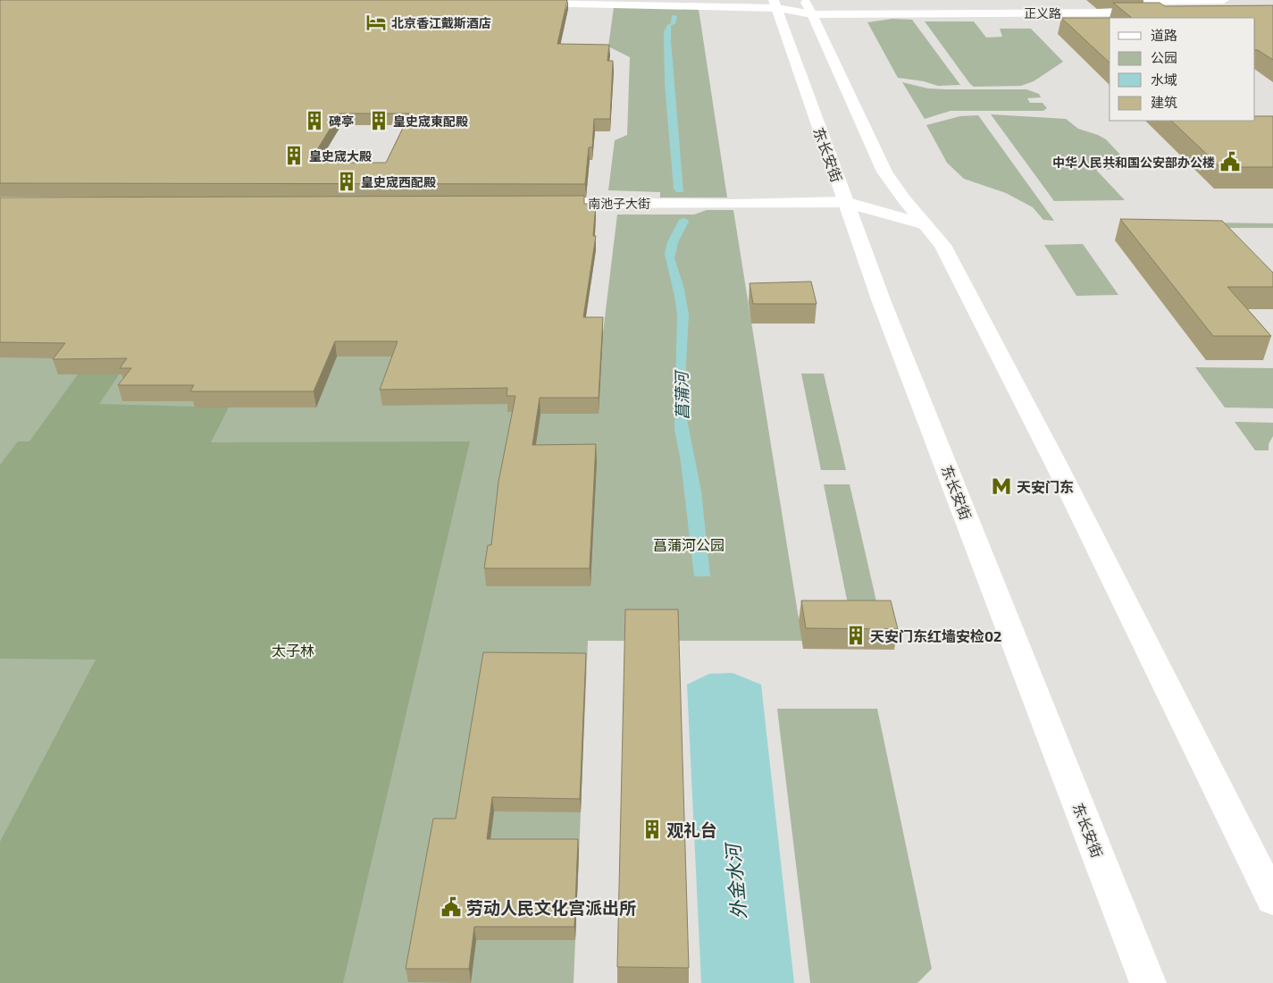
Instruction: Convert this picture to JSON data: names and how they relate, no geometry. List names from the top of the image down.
{
  "streets": {
    "main road": ["正义路", "东长安街", "南池子大街"]
  },
  "crossings": [
    ["东长安街", "南池子大街"]
  ],
  "water": ["菖蒲河", "外金水河"],
  "parks": ["菖蒲河公园", "太子林"],
  "places": {
    "hotel": ["北京香江戴斯酒店"],
    "building": [
      "碑亭",
      "皇史宬東配殿",
      "皇史宬大殿",
      "皇史宬西配殿",
      "天安门东红墙安检02",
      "观礼台"
    ],
    "public building": ["中华人民共和国公安部办公楼", "劳动人民文化宫派出所"],
    "metro station": ["天安门东"]
  },
  "legend": [
    "道路",
    "公园",
    "水域",
    "建筑"
  ]
}
